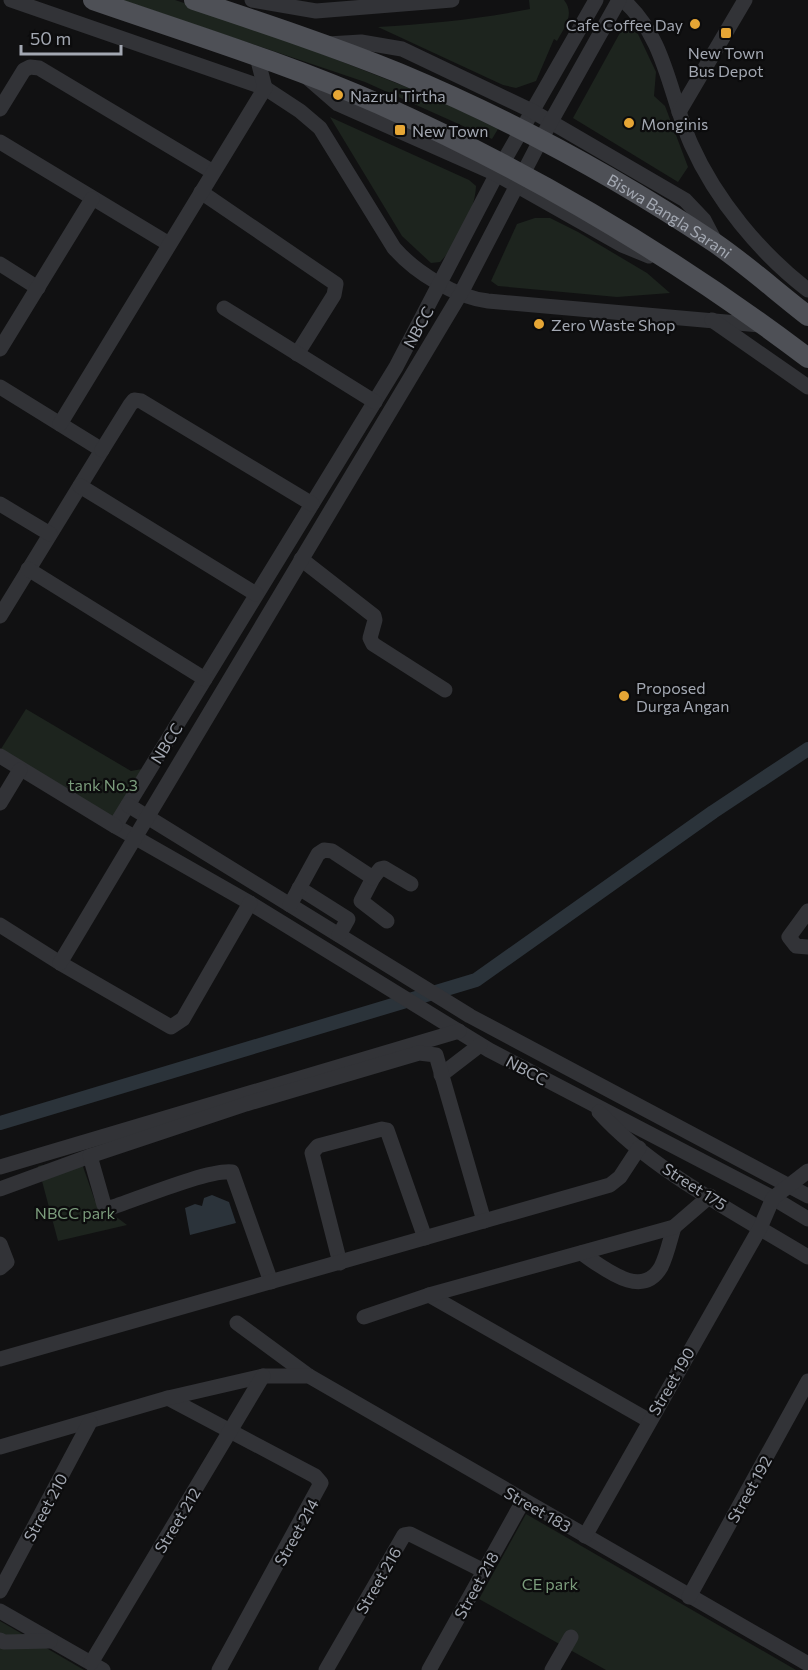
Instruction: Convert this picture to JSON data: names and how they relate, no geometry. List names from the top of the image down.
{
  "streets": {
    "main road": ["Biswa Bangla Sarani"],
    "street": [
      "NBCC",
      "Street 175",
      "Street 190",
      "Street 192",
      "Street 210",
      "Street 183",
      "Street 212",
      "Street 214",
      "Street 216",
      "Street 218"
    ]
  },
  "crossings": [
    ["Biswa Bangla Sarani", "NBCC"],
    ["NBCC", "Street 175"],
    ["NBCC", "Street 190"],
    ["Street 175", "Street 190"],
    ["Street 190", "Street 183"],
    ["Street 192", "Street 183"],
    ["Street 183", "Street 218"],
    ["Street 212", "Street 214"],
    ["Street 216", "Street 218"]
  ],
  "parks": ["tank No.3", "NBCC park", "CE park"],
  "places": {
    "other": [
      "Cafe Coffee Day",
      "Nazrul Tirtha",
      "Monginis",
      "Zero Waste Shop",
      "Proposed Durga Angan"
    ],
    "transit": ["New Town Bus Depot", "New Town"]
  },
  "scale_bar": "50 m"
}
